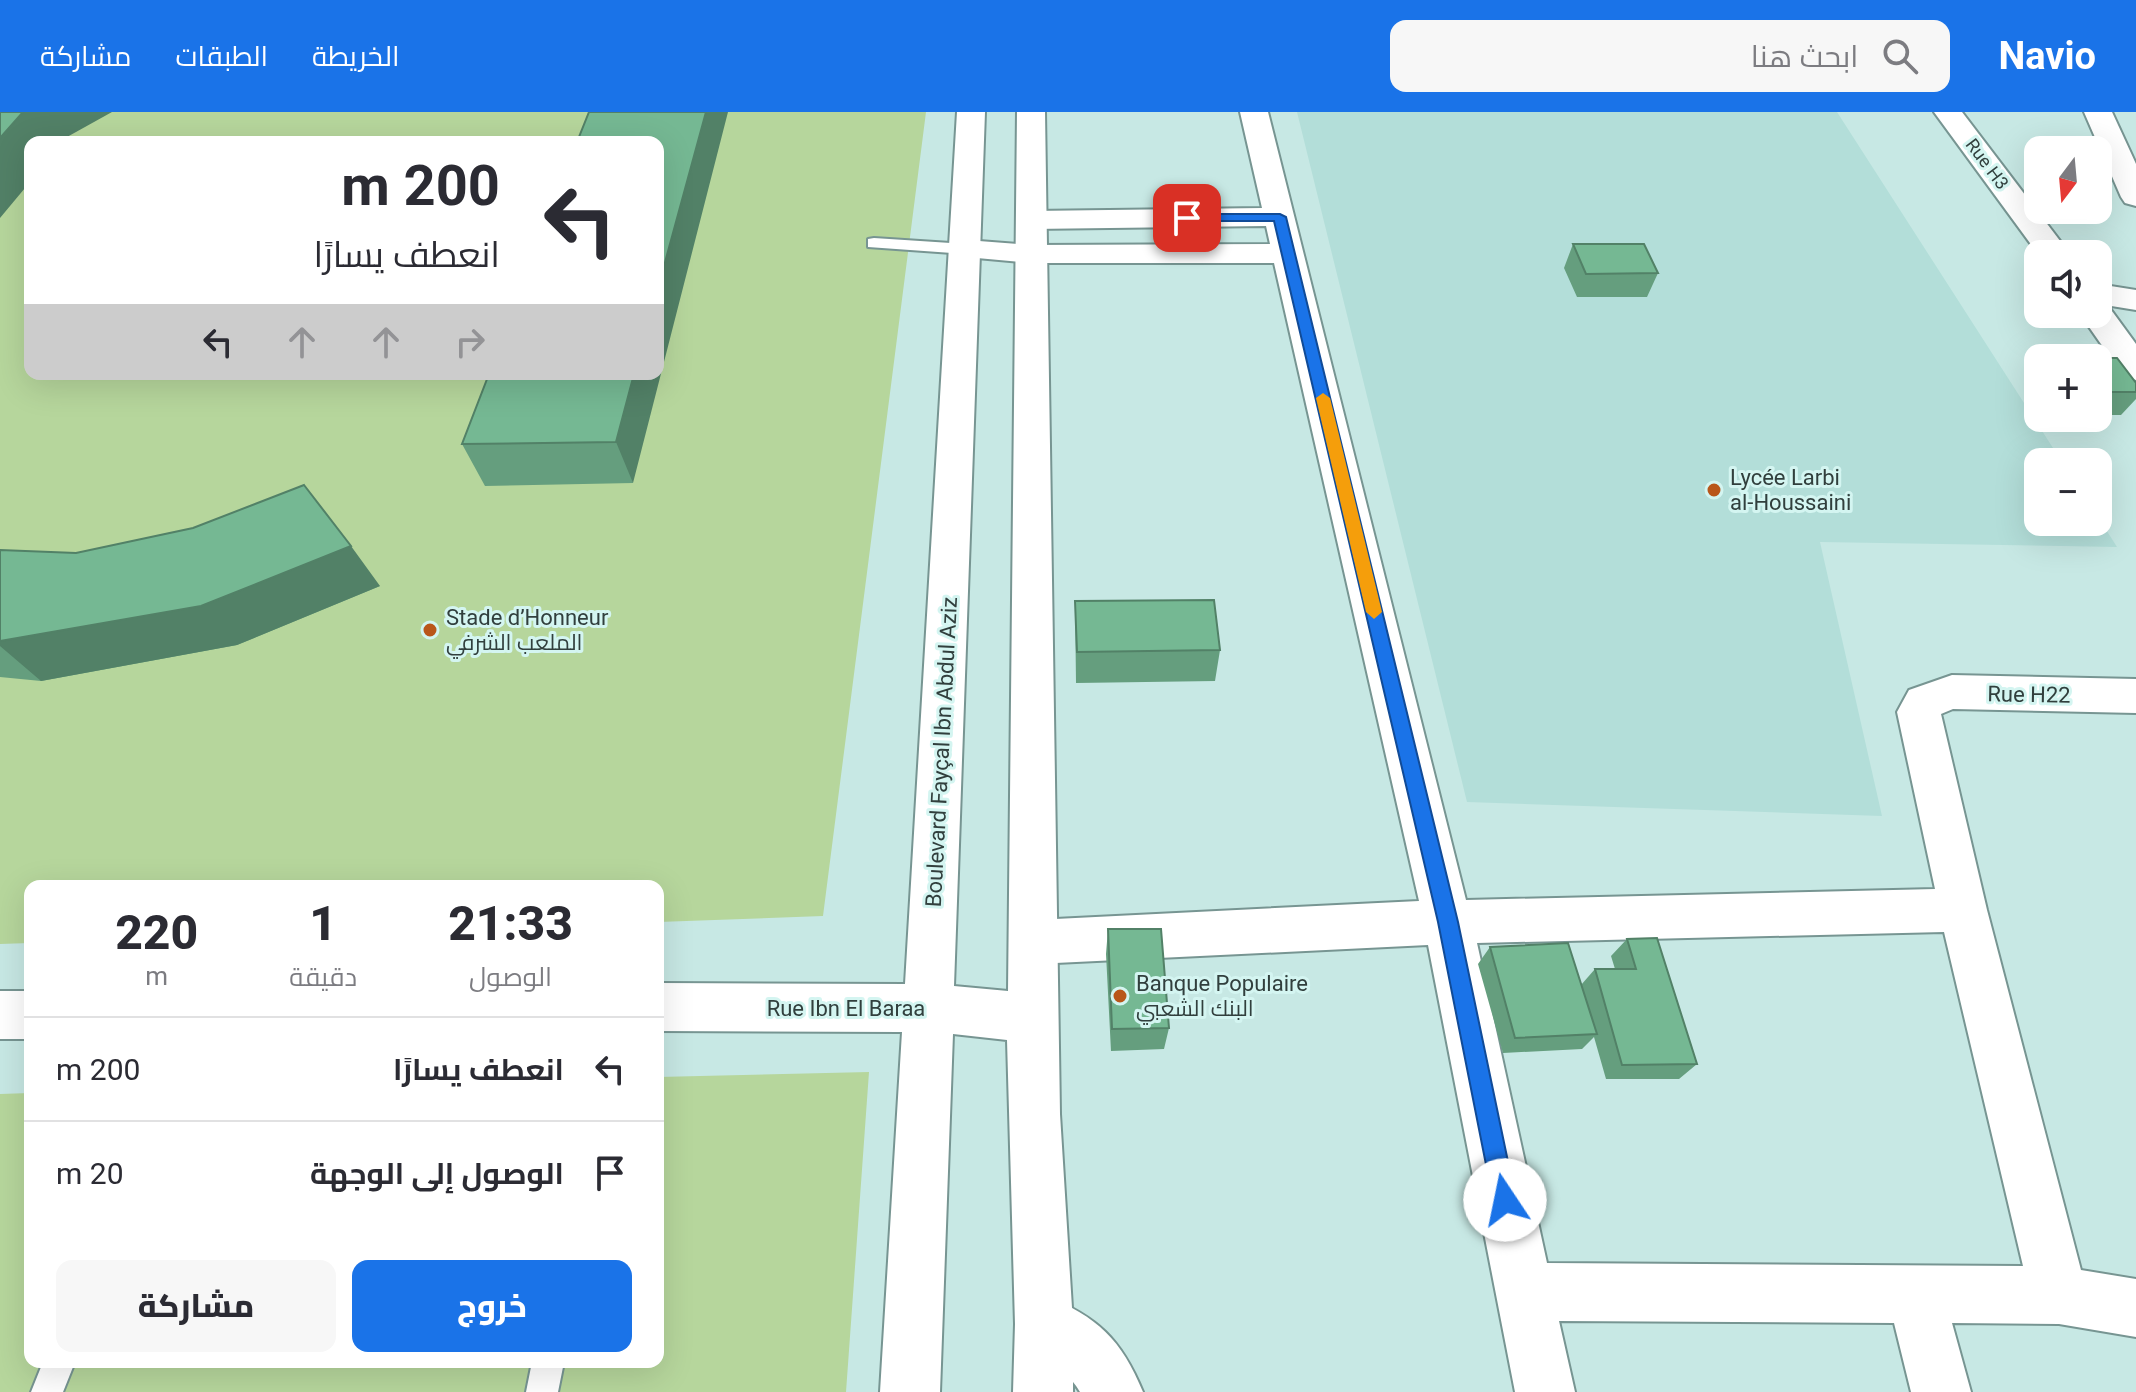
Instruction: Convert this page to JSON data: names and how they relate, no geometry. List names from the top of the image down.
{
  "streets": {
    "street": [
      "Rue H3",
      "Rue H22",
      "Boulevard Fayçal Ibn Abdul Aziz",
      "Rue Ibn El Baraa"
    ]
  },
  "crossings": [
    ["Boulevard Fayçal Ibn Abdul Aziz", "Rue Ibn El Baraa"]
  ],
  "places": ["Lycée Larbi al-Houssaini", "Stade d’Honneur الملعب الشرفي", "Banque Populaire البنك الشعبي"],
  "north": "bottom",
  "page": {
    "header": "Navio",
    "search": "ابحث هنا",
    "nav": ["الخريطة", "الطبقات", "مشاركة"],
    "map_buttons": ["+", "−"],
    "turn": ["200 m", "انعطف يسارًا"],
    "eta": [
      "21:33",
      "الوصول",
      "1",
      "دقيقة",
      "220",
      "m"
    ],
    "list": [
      {
        "name": "انعطف يسارًا",
        "value": "200 m"
      },
      {
        "name": "الوصول إلى الوجهة",
        "value": "20 m"
      }
    ],
    "buttons": ["خروج", "مشاركة"]
  }
}
